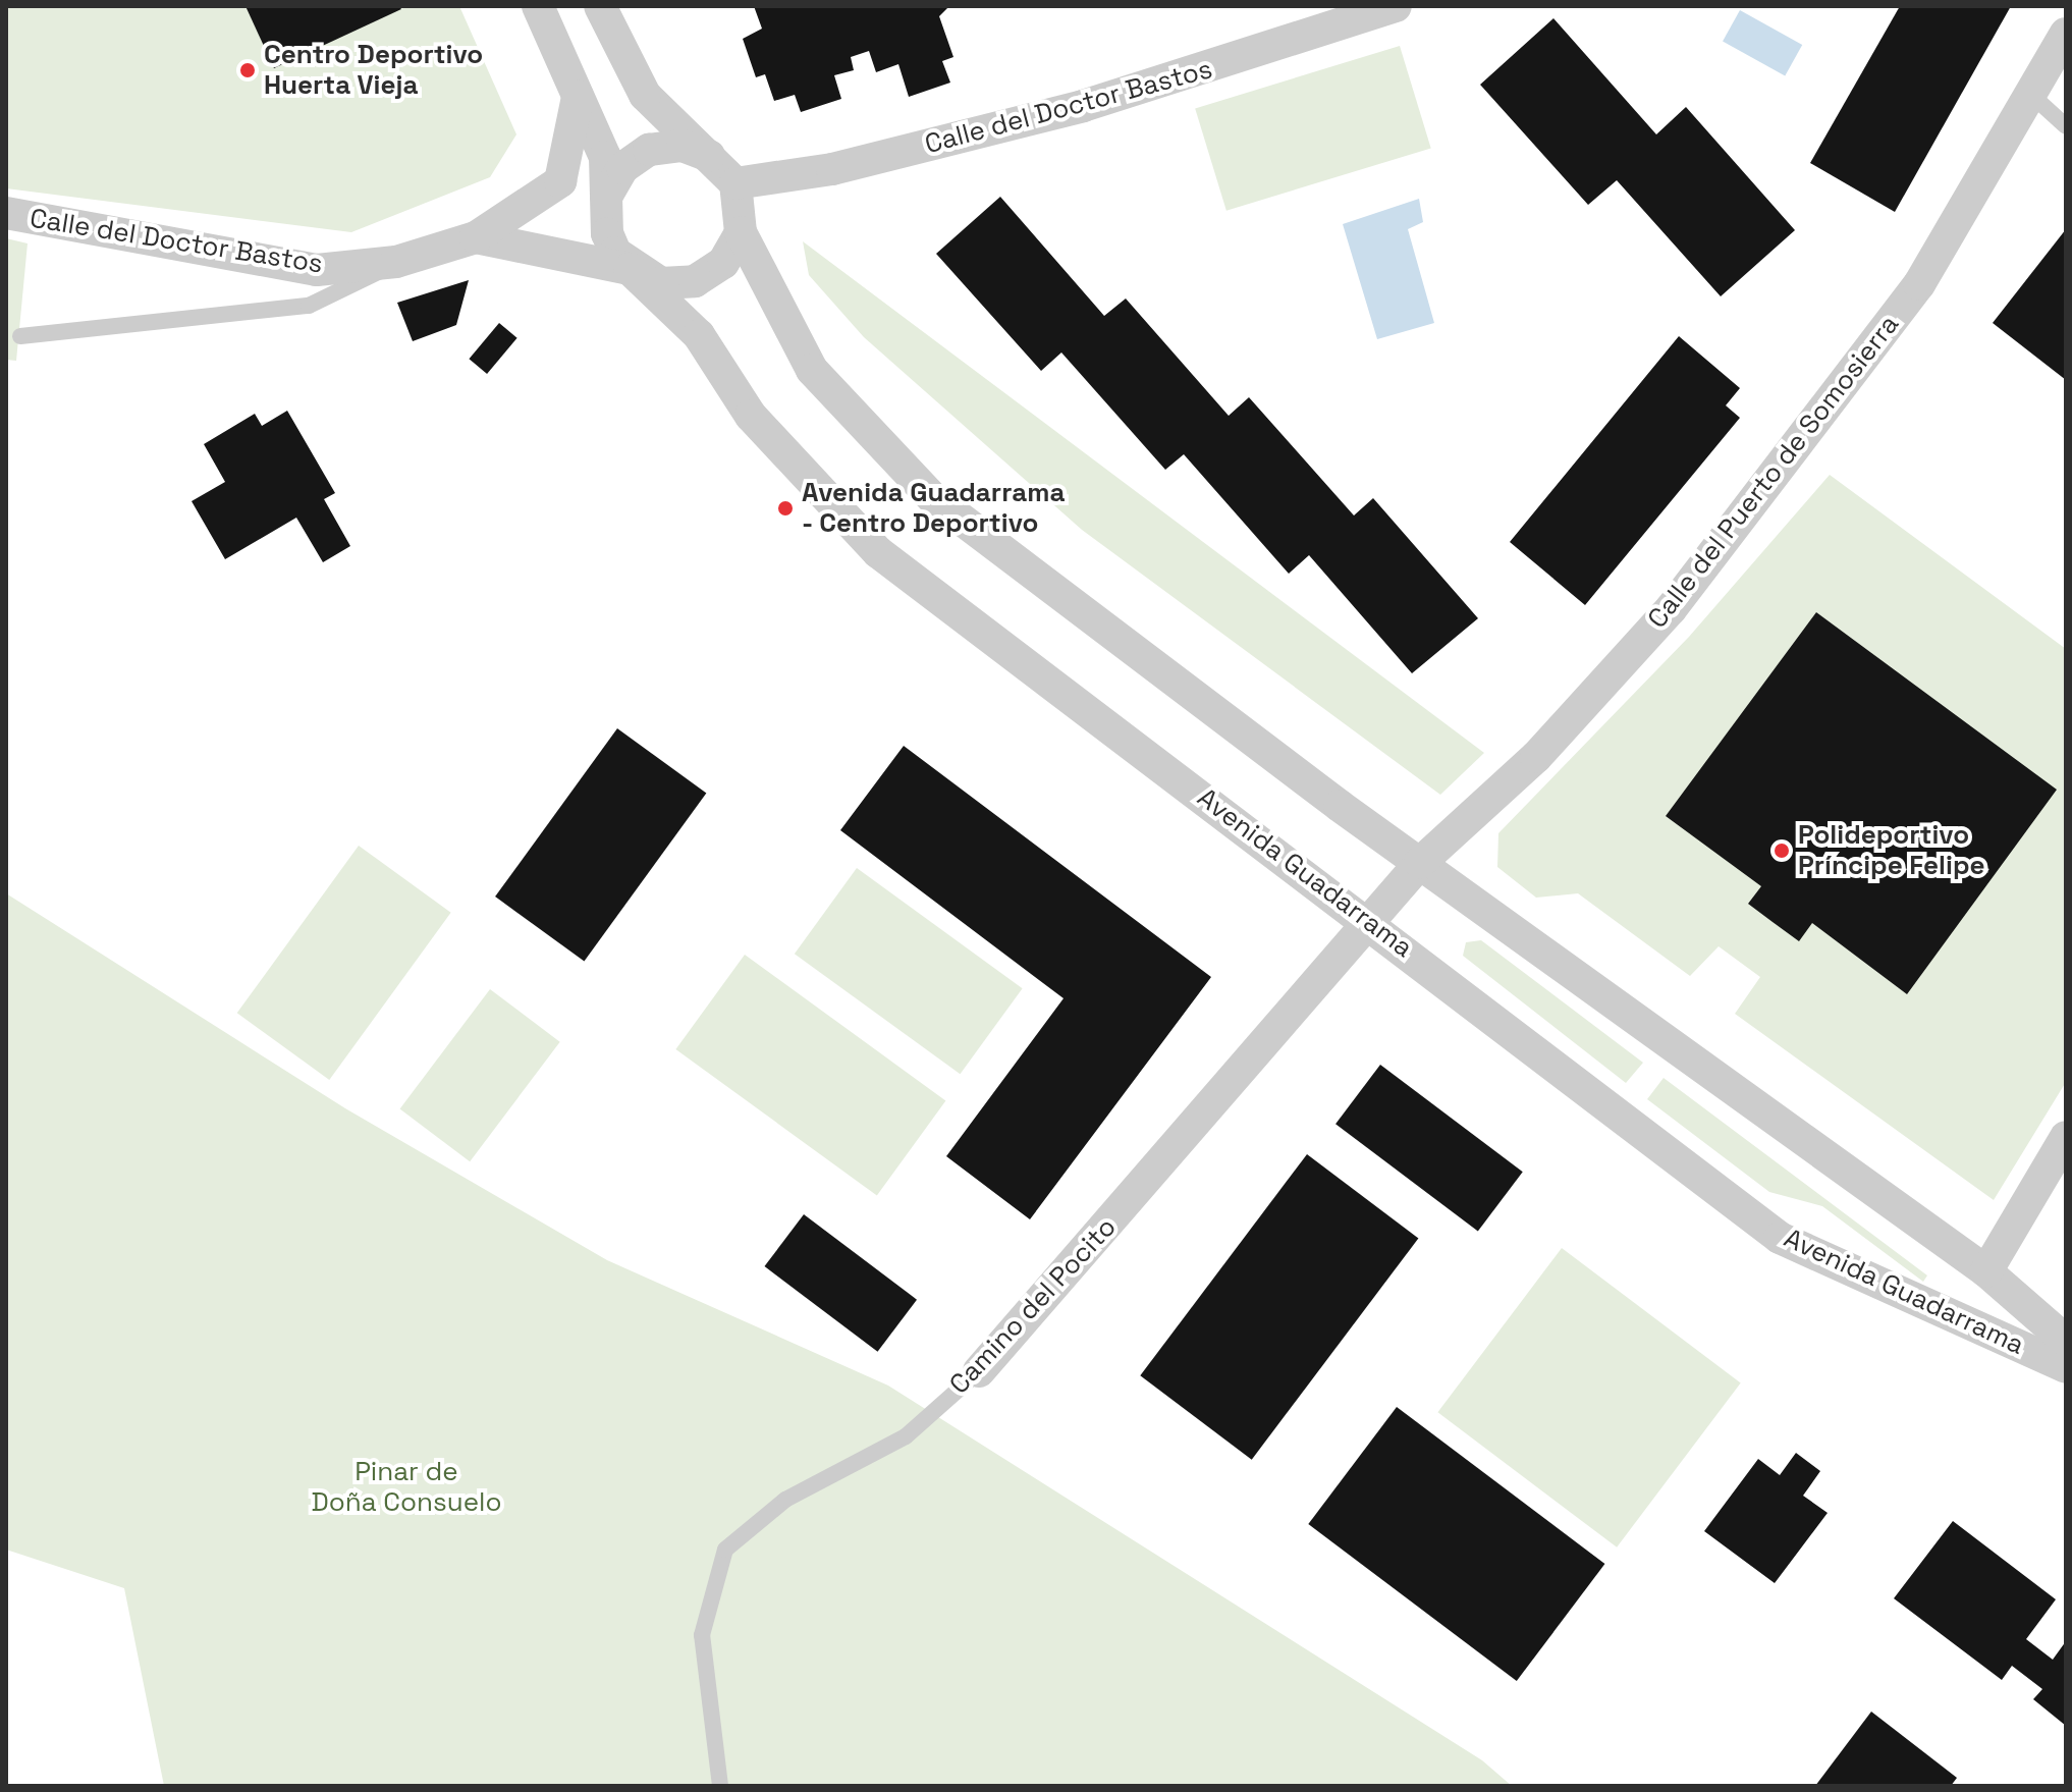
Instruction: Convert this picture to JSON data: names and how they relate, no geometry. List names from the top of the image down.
{
  "streets": {
    "street": [
      "Calle del Doctor Bastos",
      "Calle del Puerto de Somosierra",
      "Avenida Guadarrama",
      "Camino del Pocito"
    ]
  },
  "crossings": [
    ["Calle del Doctor Bastos", "Avenida Guadarrama"],
    ["Calle del Puerto de Somosierra", "Avenida Guadarrama"],
    ["Calle del Puerto de Somosierra", "Camino del Pocito"],
    ["Avenida Guadarrama", "Camino del Pocito"]
  ],
  "parks": ["Pinar de Doña Consuelo"],
  "places": ["Centro Deportivo Huerta Vieja", "Avenida Guadarrama - Centro Deportivo", "Polideportivo Príncipe Felipe"]
}
